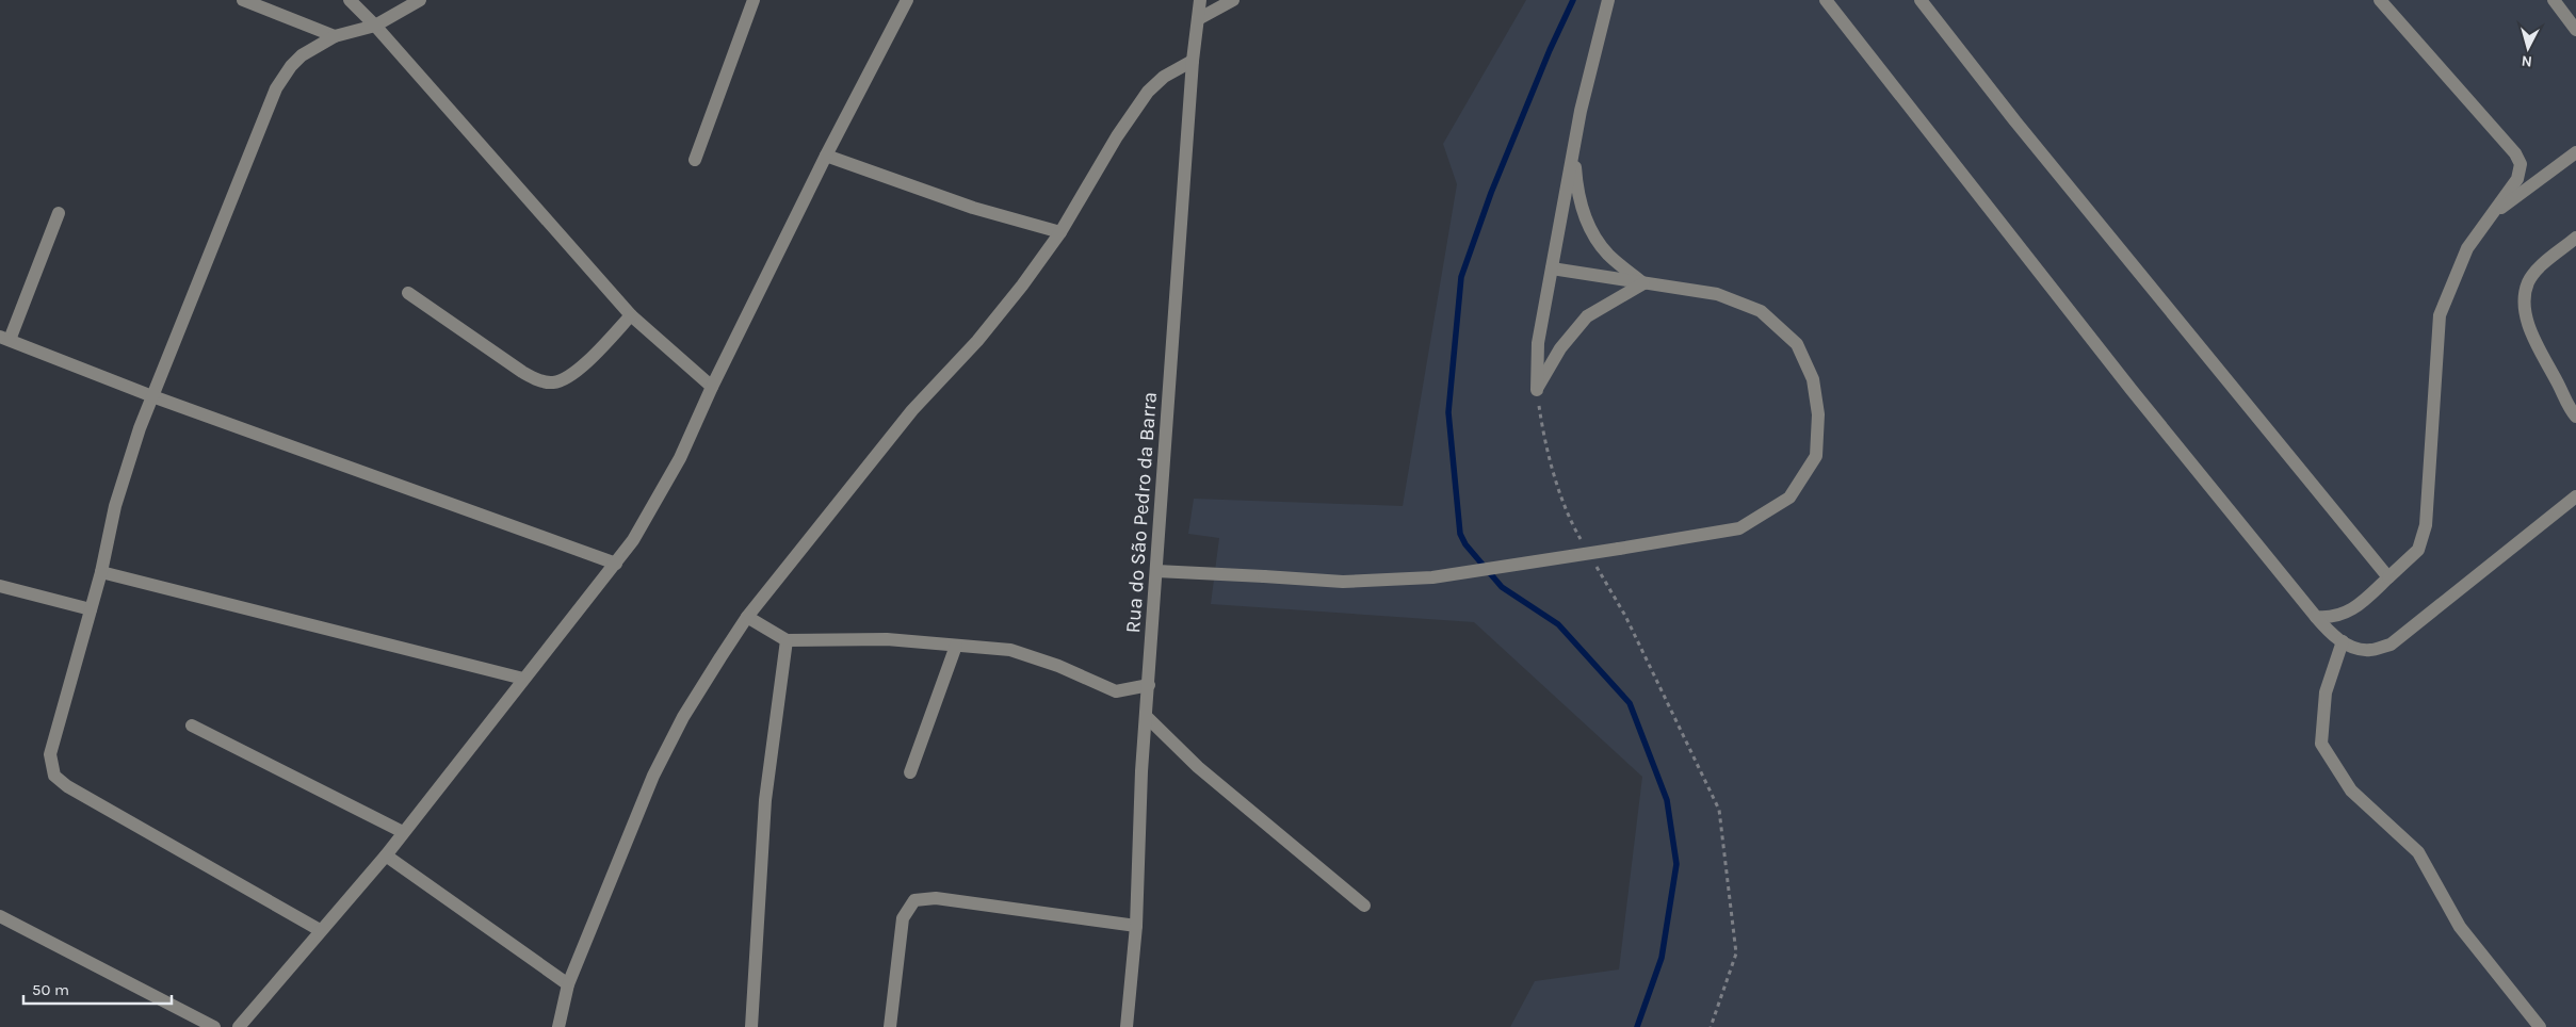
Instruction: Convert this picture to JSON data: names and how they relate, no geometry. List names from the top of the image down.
{
  "streets": {
    "street": ["Rua do São Pedro da Barra"]
  },
  "scale_bar": "50 m",
  "north": "bottom"
}
